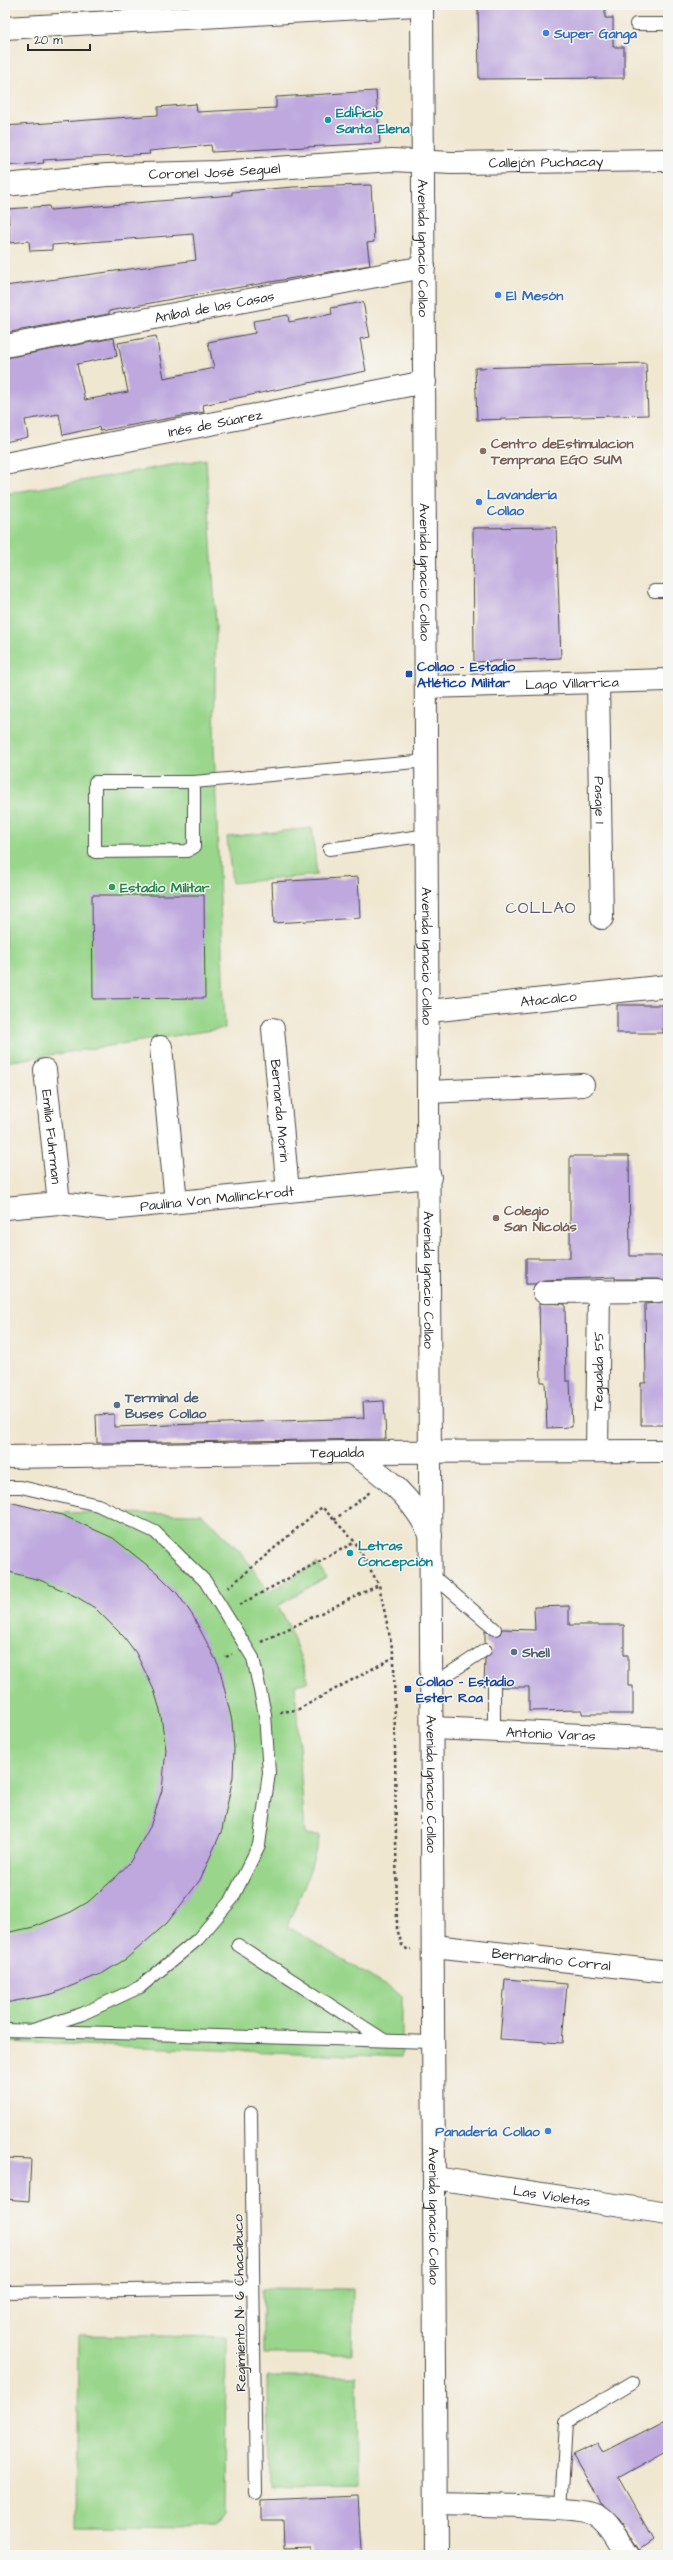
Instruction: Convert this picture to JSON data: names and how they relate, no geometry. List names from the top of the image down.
{
  "streets": {
    "street": [
      "Callejón Puchacay",
      "Coronel José Seguel",
      "Avenida Ignacio Collao",
      "Aníbal de las Casas",
      "Inés de Súarez",
      "Lago Villarrica",
      "Pasaje 1",
      "Atacalco",
      "Bernarda Morin",
      "Emilia Fuhrman",
      "Paulina Von Mallinckrodt",
      "Tegualda 55",
      "Tegualda",
      "Antonio Varas",
      "Bernardino Corral",
      "Las Violetas"
    ],
    "lane": ["Regimiento Nº 6 Chacabuco"]
  },
  "crossings": [
    ["Callejón Puchacay", "Coronel José Seguel"],
    ["Callejón Puchacay", "Avenida Ignacio Collao"],
    ["Coronel José Seguel", "Avenida Ignacio Collao"],
    ["Avenida Ignacio Collao", "Aníbal de las Casas"],
    ["Avenida Ignacio Collao", "Inés de Súarez"],
    ["Avenida Ignacio Collao", "Lago Villarrica"],
    ["Avenida Ignacio Collao", "Atacalco"],
    ["Avenida Ignacio Collao", "Paulina Von Mallinckrodt"],
    ["Avenida Ignacio Collao", "Tegualda"],
    ["Avenida Ignacio Collao", "Antonio Varas"],
    ["Avenida Ignacio Collao", "Bernardino Corral"],
    ["Avenida Ignacio Collao", "Las Violetas"],
    ["Lago Villarrica", "Pasaje 1"],
    ["Bernarda Morin", "Paulina Von Mallinckrodt"],
    ["Emilia Fuhrman", "Paulina Von Mallinckrodt"],
    ["Tegualda 55", "Tegualda"]
  ],
  "districts": ["COLLAO"],
  "places": {
    "other": [
      "Super Ganga",
      "Edificio Santa Elena",
      "El Mesón",
      "Centro deEstimulacion Temprana EGO SUM",
      "Lavandería Collao",
      "Estadio Militar",
      "Colegio San Nicolás",
      "Terminal de Buses Collao",
      "Letras Concepción",
      "Shell",
      "Panadería Collao"
    ],
    "transit": ["Collao - Estadio Atlético Militar", "Collao - Estadio Ester Roa"]
  },
  "scale_bar": "20 m"
}
